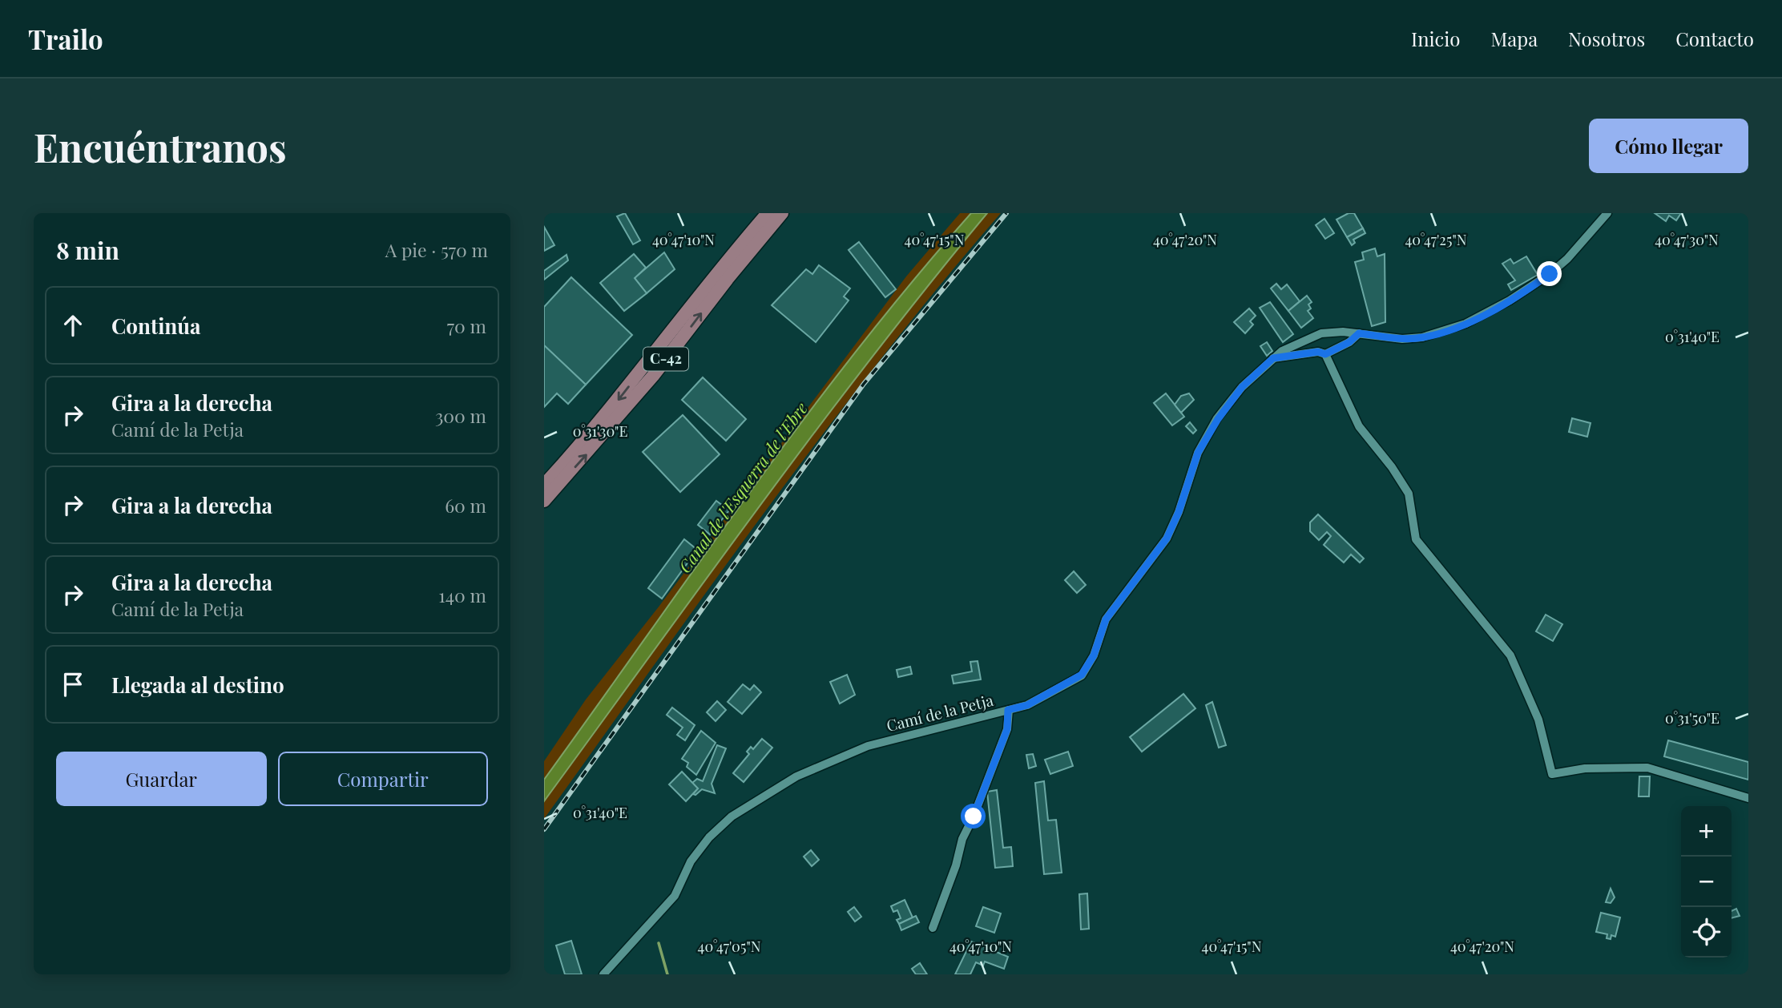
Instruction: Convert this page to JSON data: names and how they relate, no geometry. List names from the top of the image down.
{
  "streets": {
    "main road": ["C-42"],
    "street": ["Camí de la Petja"]
  },
  "water": ["Canal de l'Esquerra de l'Ebre"],
  "page": {
    "header": "Trailo",
    "nav": [
      "Inicio",
      "Mapa",
      "Nosotros",
      "Contacto"
    ],
    "buttons": [
      "Cómo llegar",
      ["Guardar", "Compartir"]
    ],
    "title": "Encuéntranos",
    "heading": ["8 min", "A pie · 570 m"],
    "list": [
      ["Continúa", "70 m"],
      ["Gira a la derecha", "Camí de la Petja", "300 m"],
      ["Gira a la derecha", "60 m"],
      ["Gira a la derecha", "Camí de la Petja", "140 m"],
      "Llegada al destino"
    ],
    "map_buttons": ["+", "−"]
  },
  "coordinates": [
    "40°47'10\"N",
    "40°47'15\"N",
    "40°47'30\"N",
    "40°47'20\"N",
    "40°47'25\"N",
    "0°31'40\"E",
    "0°31'30\"E",
    "0°31'50\"E",
    "40°47'05\"N"
  ]
}
